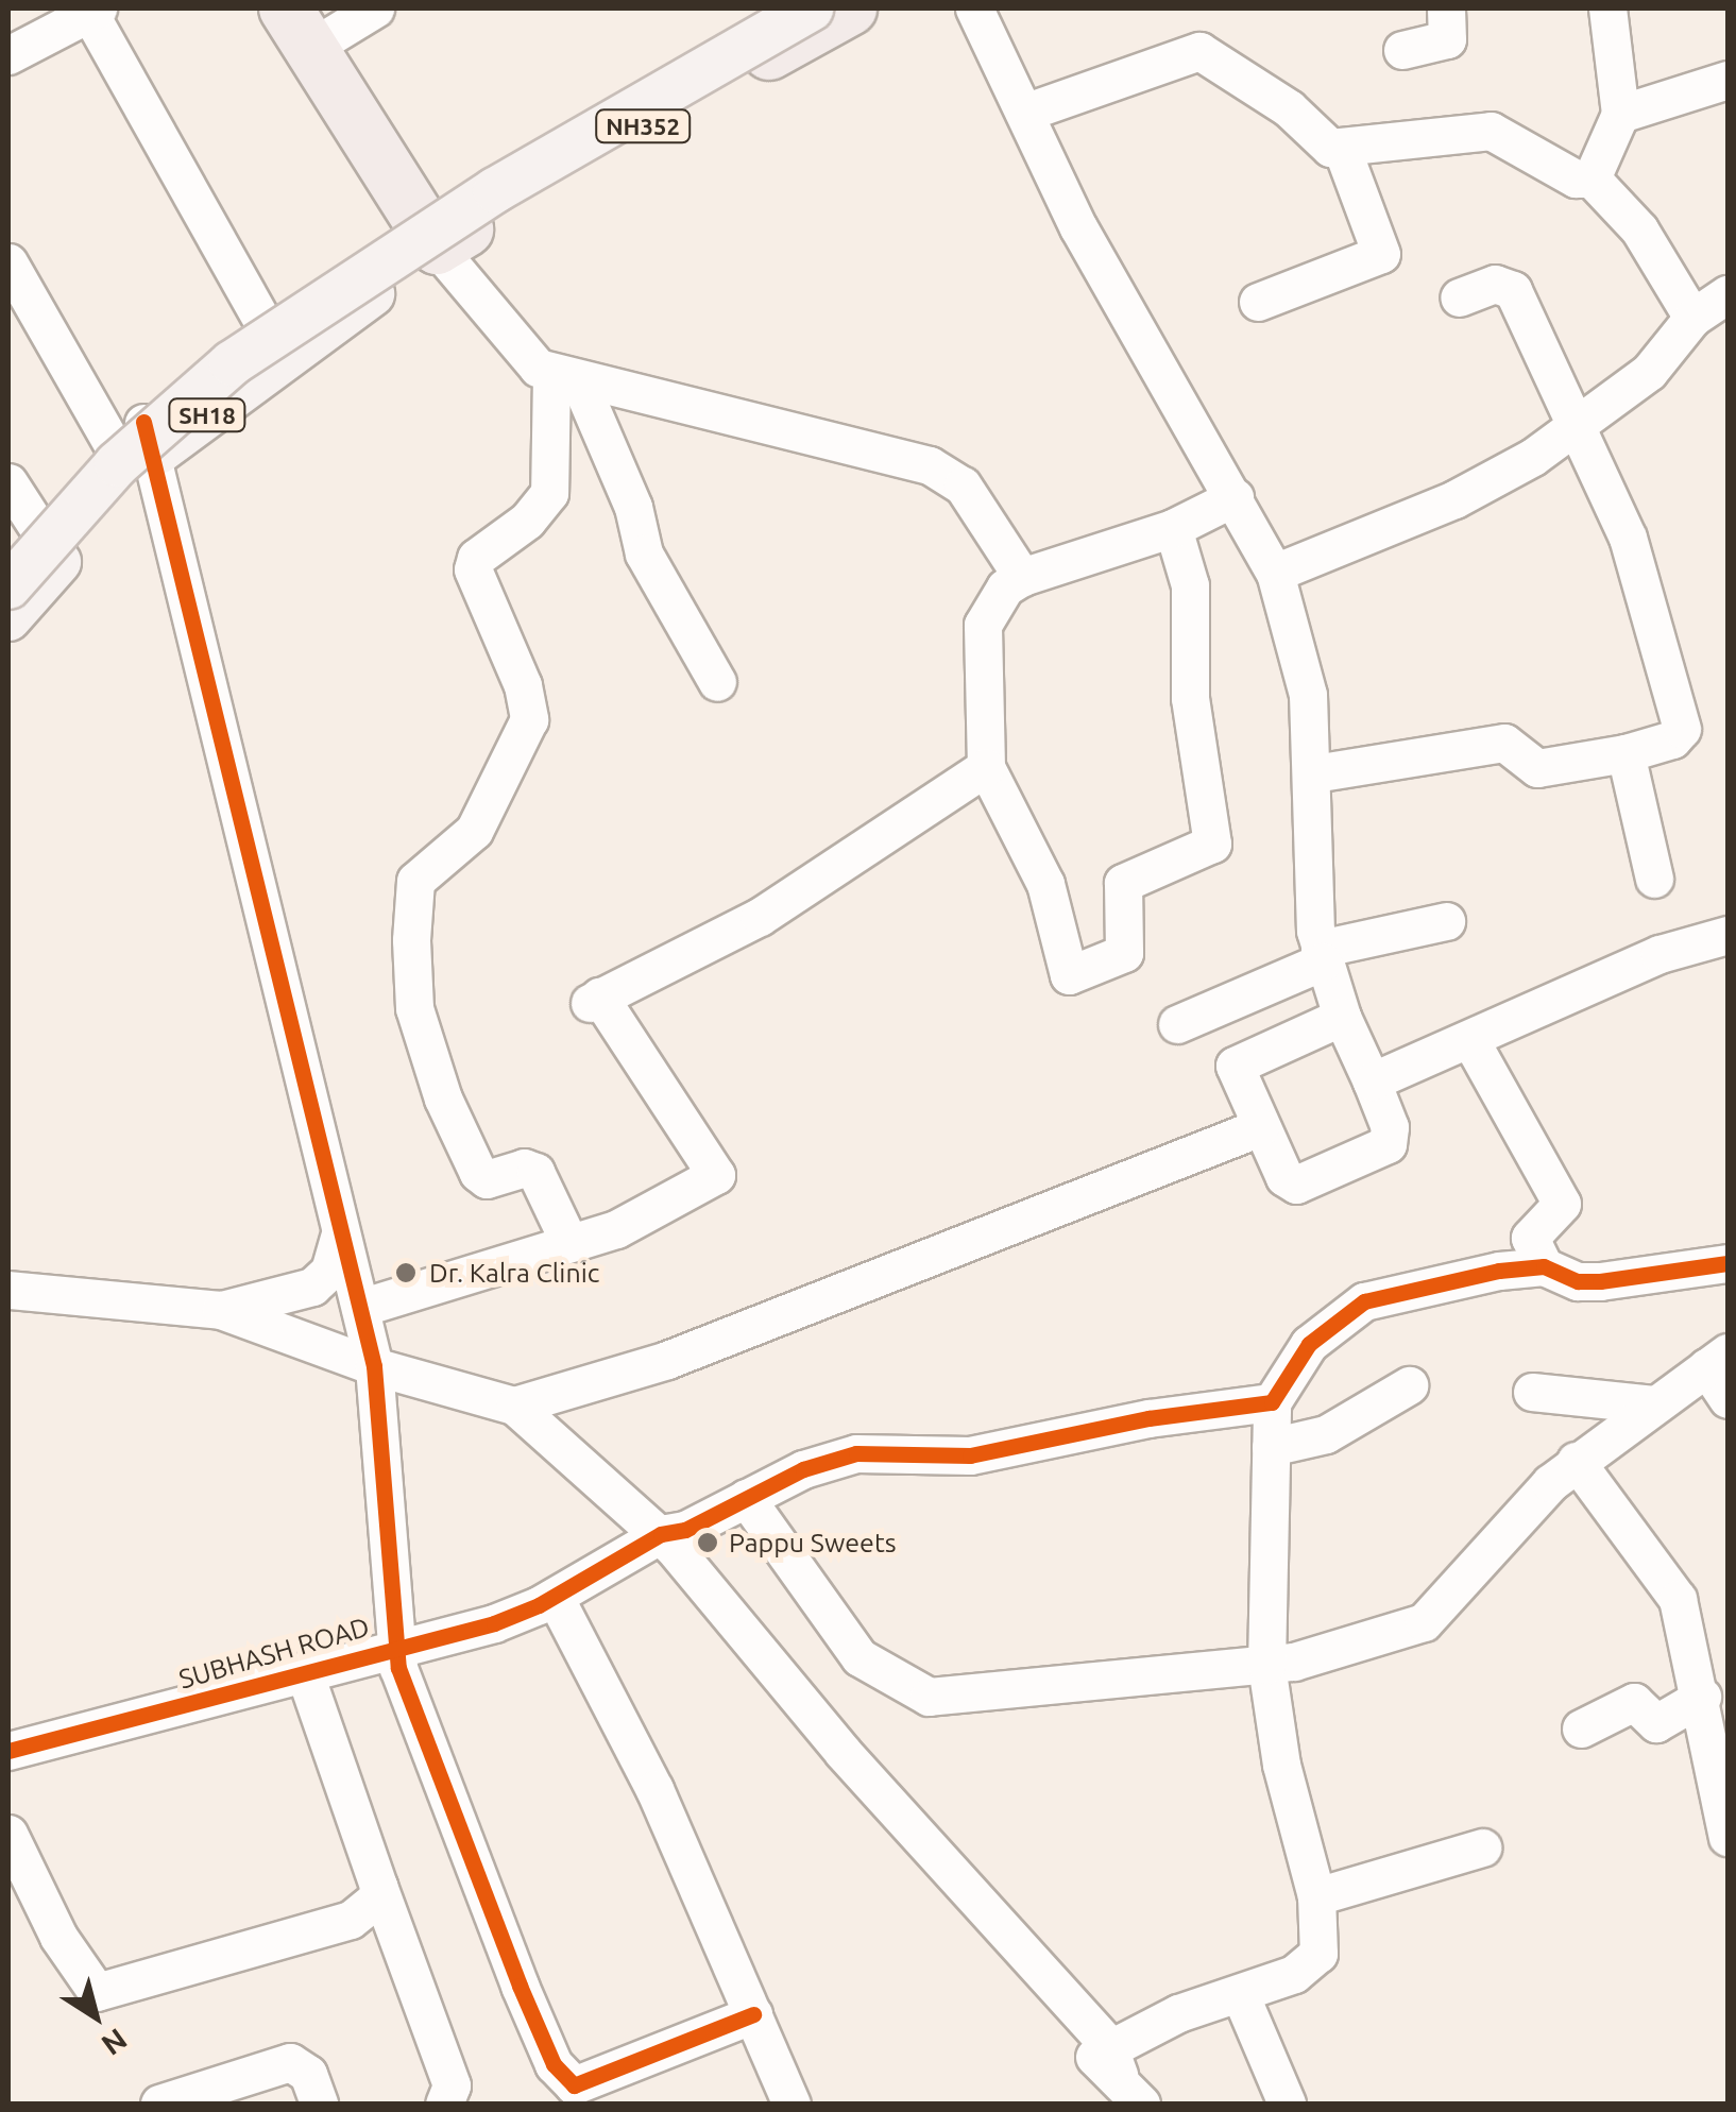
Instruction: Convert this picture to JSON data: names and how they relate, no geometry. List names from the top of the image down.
{
  "streets": {
    "highway": ["NH352"],
    "main road": ["SH18"],
    "street": ["SUBHASH ROAD"]
  },
  "crossings": [
    ["NH352", "SH18"]
  ],
  "places": ["Dr. Kalra Clinic", "Pappu Sweets"],
  "north": "bottom right"
}
